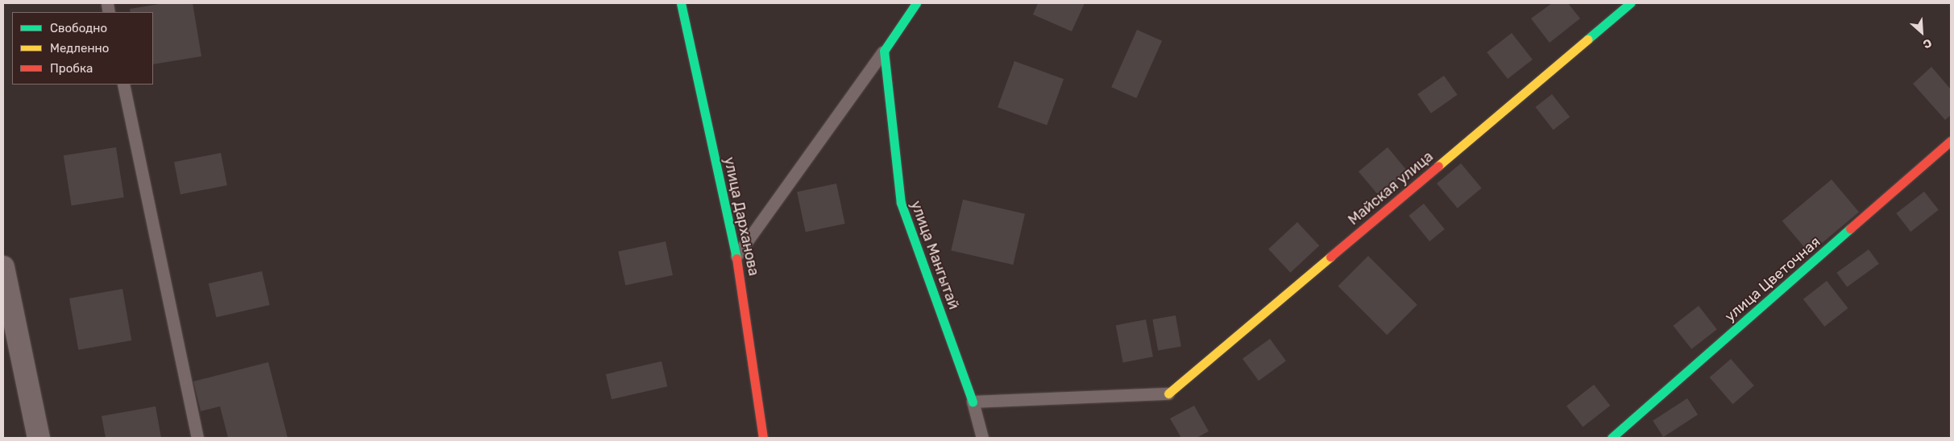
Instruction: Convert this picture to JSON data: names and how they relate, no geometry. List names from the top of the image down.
{
  "streets": {
    "street": [
      "Майская улица",
      "улица Дарханова",
      "улица Мангытай",
      "улица Цветочная"
    ]
  },
  "legend": ["Свободно", "Медленно", "Пробка"],
  "north": "bottom right"
}
